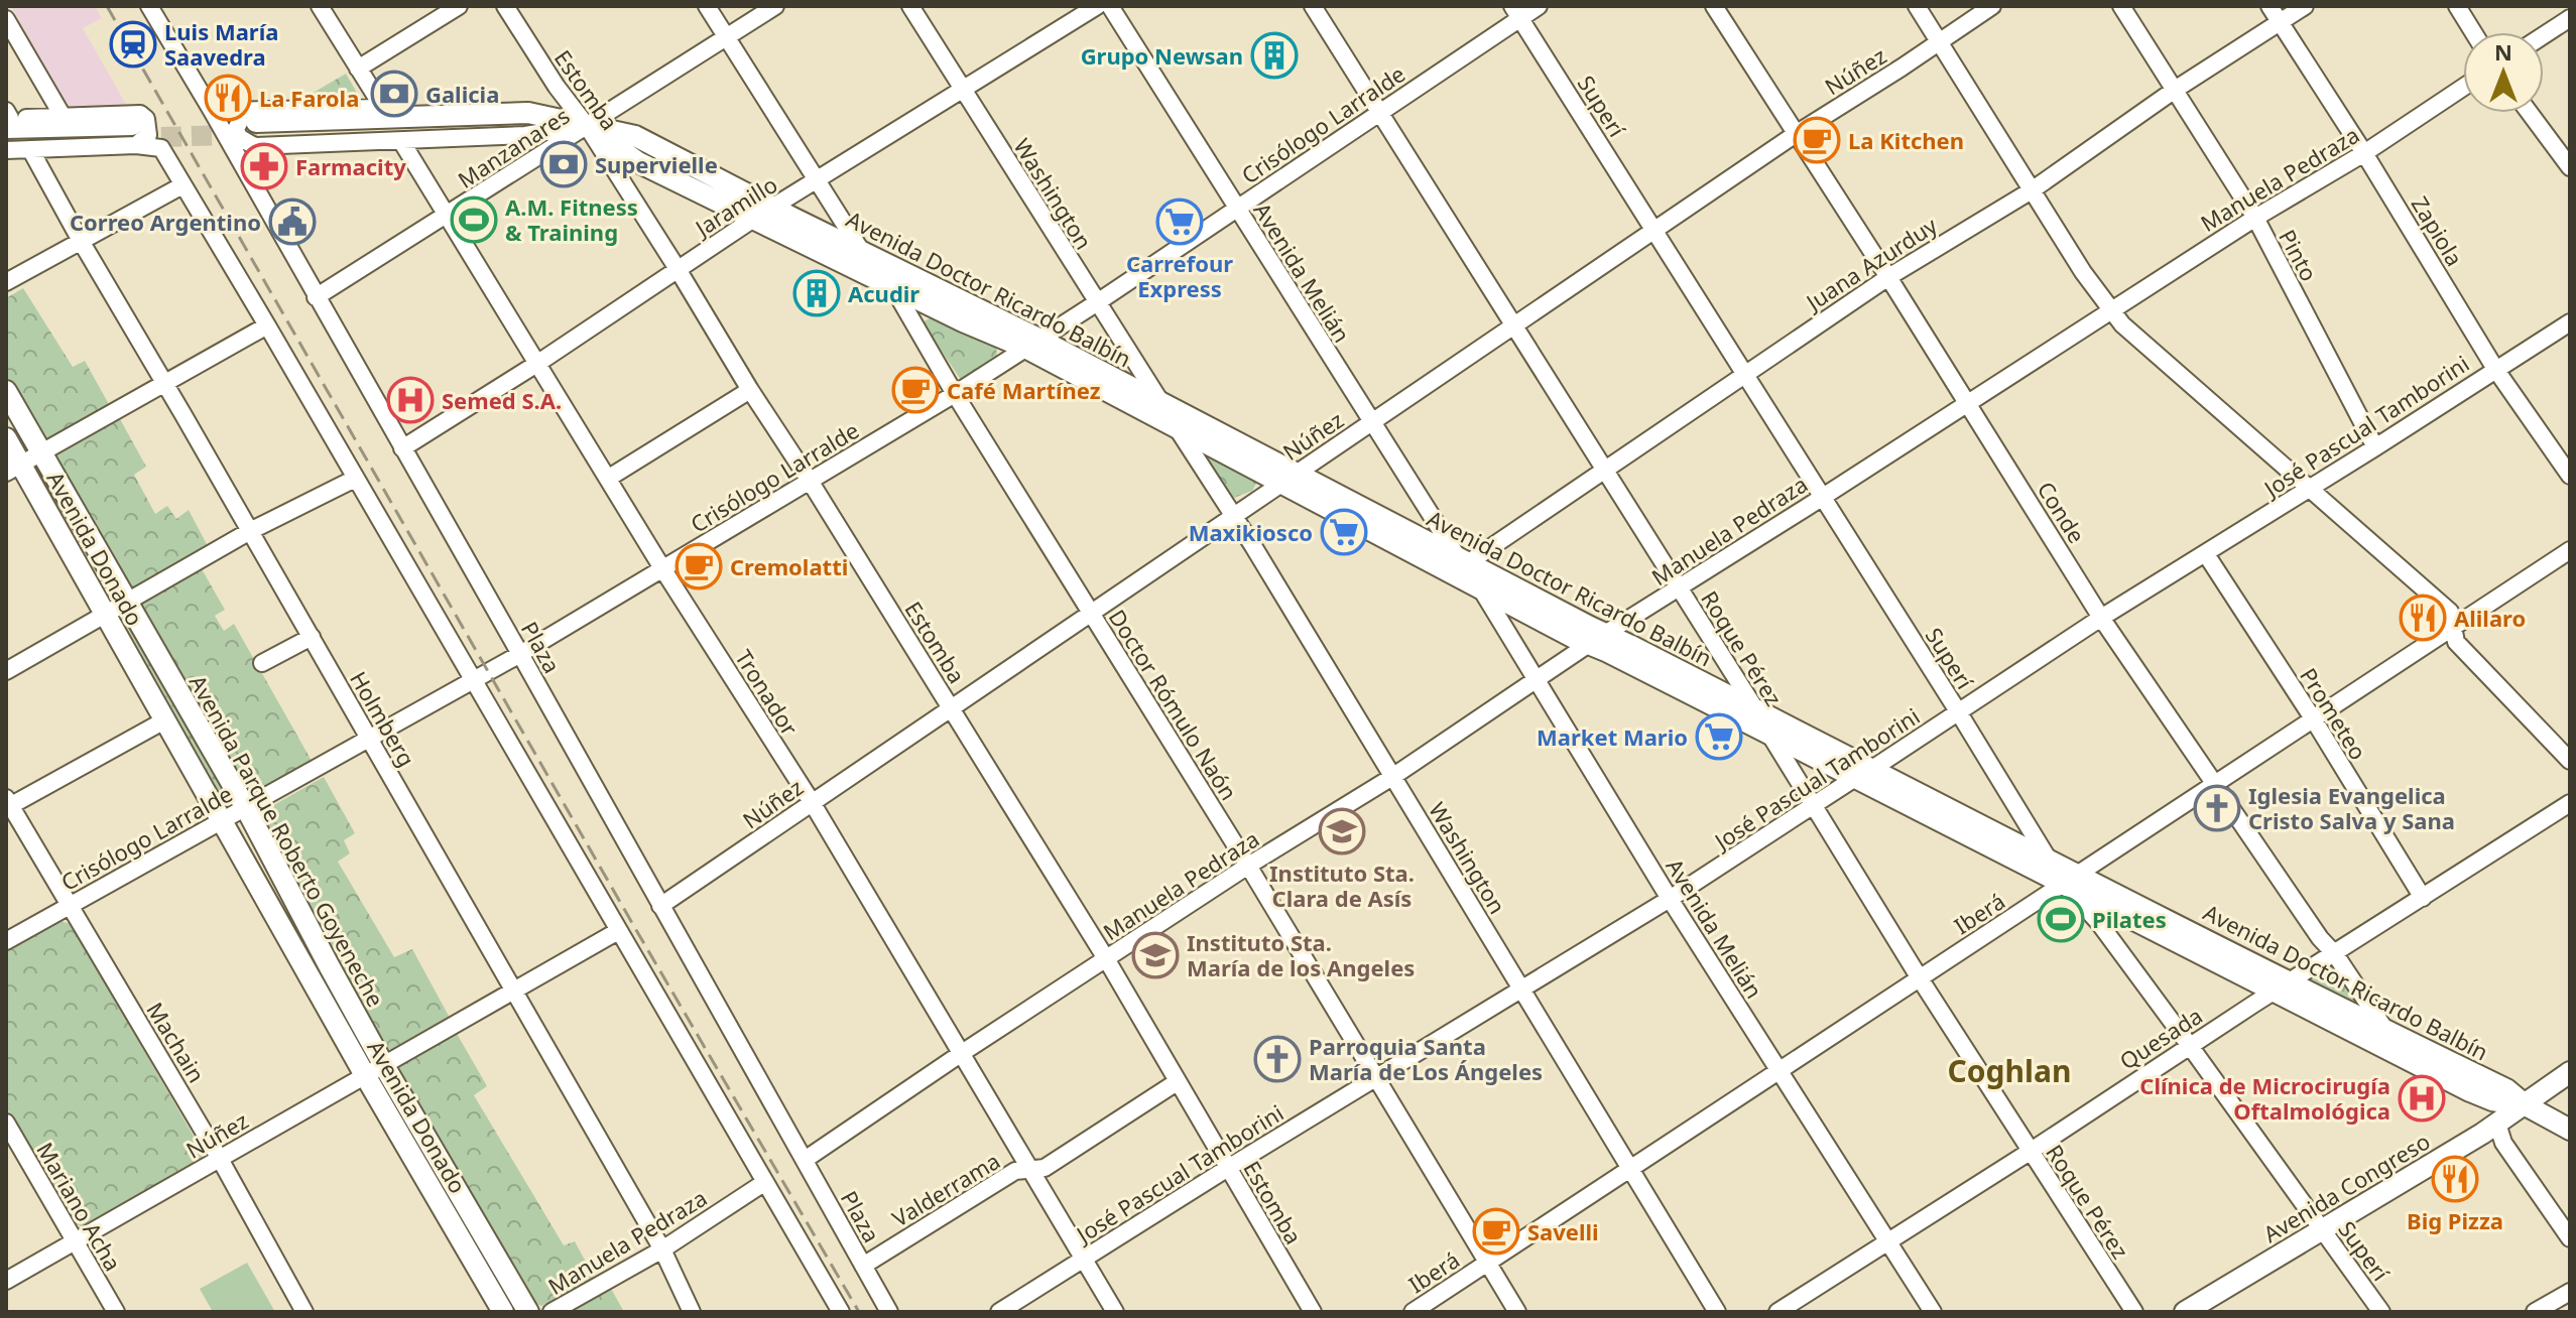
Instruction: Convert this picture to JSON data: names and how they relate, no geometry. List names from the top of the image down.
{
  "streets": {
    "main road": [
      "Avenida Doctor Ricardo Balbín",
      "Avenida Donado",
      "Avenida Parque Roberto Goyeneche",
      "Avenida Congreso"
    ],
    "street": [
      "Núñez",
      "Estomba",
      "Superí",
      "Crisólogo Larralde",
      "Manzanares",
      "Manuela Pedraza",
      "Washington",
      "Jaramillo",
      "Zapiola",
      "Pinto",
      "Juana Azurduy",
      "Avenida Melián",
      "José Pascual Tamborini",
      "Conde",
      "Plaza",
      "Roque Pérez",
      "Tronador",
      "Doctor Rómulo Naón",
      "Prometeo",
      "Holmberg",
      "Iberá",
      "Quesada",
      "Machain",
      "Valderrama",
      "Mariano Acha"
    ]
  },
  "crossings": [
    ["Núñez", "Estomba"],
    ["Núñez", "Superí"],
    ["Núñez", "Washington"],
    ["Núñez", "Avenida Melián"],
    ["Núñez", "Avenida Doctor Ricardo Balbín"],
    ["Núñez", "Conde"],
    ["Núñez", "Avenida Donado"],
    ["Núñez", "Plaza"],
    ["Núñez", "Roque Pérez"],
    ["Núñez", "Tronador"],
    ["Núñez", "Doctor Rómulo Naón"],
    ["Núñez", "Holmberg"],
    ["Núñez", "Avenida Parque Roberto Goyeneche"],
    ["Núñez", "Machain"],
    ["Núñez", "Mariano Acha"],
    ["Estomba", "Crisólogo Larralde"],
    ["Estomba", "Manzanares"],
    ["Estomba", "Manuela Pedraza"],
    ["Estomba", "Jaramillo"],
    ["Estomba", "Avenida Doctor Ricardo Balbín"],
    ["Estomba", "José Pascual Tamborini"],
    ["Estomba", "Valderrama"],
    ["Superí", "Crisólogo Larralde"],
    ["Superí", "Manuela Pedraza"],
    ["Superí", "Juana Azurduy"],
    ["Superí", "Avenida Doctor Ricardo Balbín"],
    ["Superí", "José Pascual Tamborini"],
    ["Superí", "Iberá"],
    ["Superí", "Quesada"],
    ["Superí", "Avenida Congreso"],
    ["Crisólogo Larralde", "Washington"],
    ["Crisólogo Larralde", "Avenida Melián"],
    ["Crisólogo Larralde", "Avenida Doctor Ricardo Balbín"],
    ["Crisólogo Larralde", "Avenida Donado"],
    ["Crisólogo Larralde", "Plaza"],
    ["Crisólogo Larralde", "Roque Pérez"],
    ["Crisólogo Larralde", "Tronador"],
    ["Crisólogo Larralde", "Doctor Rómulo Naón"],
    ["Crisólogo Larralde", "Holmberg"],
    ["Crisólogo Larralde", "Avenida Parque Roberto Goyeneche"],
    ["Crisólogo Larralde", "Machain"],
    ["Manzanares", "Avenida Doctor Ricardo Balbín"],
    ["Manzanares", "Plaza"],
    ["Manzanares", "Tronador"],
    ["Manuela Pedraza", "Washington"],
    ["Manuela Pedraza", "Zapiola"],
    ["Manuela Pedraza", "Pinto"],
    ["Manuela Pedraza", "Avenida Melián"],
    ["Manuela Pedraza", "Avenida Doctor Ricardo Balbín"],
    ["Manuela Pedraza", "Conde"],
    ["Manuela Pedraza", "Plaza"],
    ["Manuela Pedraza", "Roque Pérez"],
    ["Manuela Pedraza", "Tronador"],
    ["Manuela Pedraza", "Doctor Rómulo Naón"],
    ["Manuela Pedraza", "Holmberg"],
    ["Washington", "Jaramillo"],
    ["Washington", "Avenida Doctor Ricardo Balbín"],
    ["Washington", "José Pascual Tamborini"],
    ["Washington", "Iberá"],
    ["Jaramillo", "Avenida Doctor Ricardo Balbín"],
    ["Jaramillo", "Plaza"],
    ["Jaramillo", "Tronador"],
    ["Zapiola", "Juana Azurduy"],
    ["Zapiola", "José Pascual Tamborini"],
    ["Pinto", "Juana Azurduy"],
    ["Pinto", "José Pascual Tamborini"],
    ["Juana Azurduy", "Avenida Melián"],
    ["Juana Azurduy", "Avenida Doctor Ricardo Balbín"],
    ["Juana Azurduy", "Conde"],
    ["Juana Azurduy", "Roque Pérez"],
    ["Avenida Melián", "Avenida Doctor Ricardo Balbín"],
    ["Avenida Melián", "José Pascual Tamborini"],
    ["Avenida Melián", "Iberá"],
    ["Avenida Melián", "Quesada"],
    ["Avenida Doctor Ricardo Balbín", "José Pascual Tamborini"],
    ["Avenida Doctor Ricardo Balbín", "Conde"],
    ["Avenida Doctor Ricardo Balbín", "Plaza"],
    ["Avenida Doctor Ricardo Balbín", "Roque Pérez"],
    ["Avenida Doctor Ricardo Balbín", "Tronador"],
    ["Avenida Doctor Ricardo Balbín", "Doctor Rómulo Naón"],
    ["Avenida Doctor Ricardo Balbín", "Iberá"],
    ["Avenida Doctor Ricardo Balbín", "Quesada"],
    ["Avenida Doctor Ricardo Balbín", "Avenida Congreso"],
    ["José Pascual Tamborini", "Conde"],
    ["José Pascual Tamborini", "Roque Pérez"],
    ["José Pascual Tamborini", "Tronador"],
    ["José Pascual Tamborini", "Doctor Rómulo Naón"],
    ["José Pascual Tamborini", "Prometeo"],
    ["Conde", "Iberá"],
    ["Conde", "Quesada"],
    ["Avenida Donado", "Avenida Parque Roberto Goyeneche"],
    ["Plaza", "Valderrama"],
    ["Roque Pérez", "Iberá"],
    ["Roque Pérez", "Quesada"],
    ["Tronador", "Valderrama"],
    ["Doctor Rómulo Naón", "Iberá"],
    ["Prometeo", "Iberá"],
    ["Prometeo", "Quesada"]
  ],
  "districts": ["Coghlan"],
  "places": {
    "station": ["Luis María Saavedra"],
    "building": ["Grupo Newsan", "Acudir"],
    "bank": ["Galicia", "Supervielle"],
    "restaurant": ["La Farola", "Alilaro", "Big Pizza"],
    "cafe": [
      "La Kitchen",
      "Café Martínez",
      "Cremolatti",
      "Savelli"
    ],
    "pharmacy": ["Farmacity"],
    "sports": ["A.M. Fitness & Training", "Pilates"],
    "public building": ["Correo Argentino"],
    "supermarket": ["Carrefour Express", "Maxikiosco", "Market Mario"],
    "hospital": ["Semed S.A.", "Clínica de Microcirugía Oftalmológica"],
    "church": ["Iglesia Evangelica Cristo Salva y Sana", "Parroquia Santa María de Los Ángeles"],
    "school or university": ["Instituto Sta. Clara de Asís", "Instituto Sta. María de los Angeles"]
  },
  "north": "top"
}
